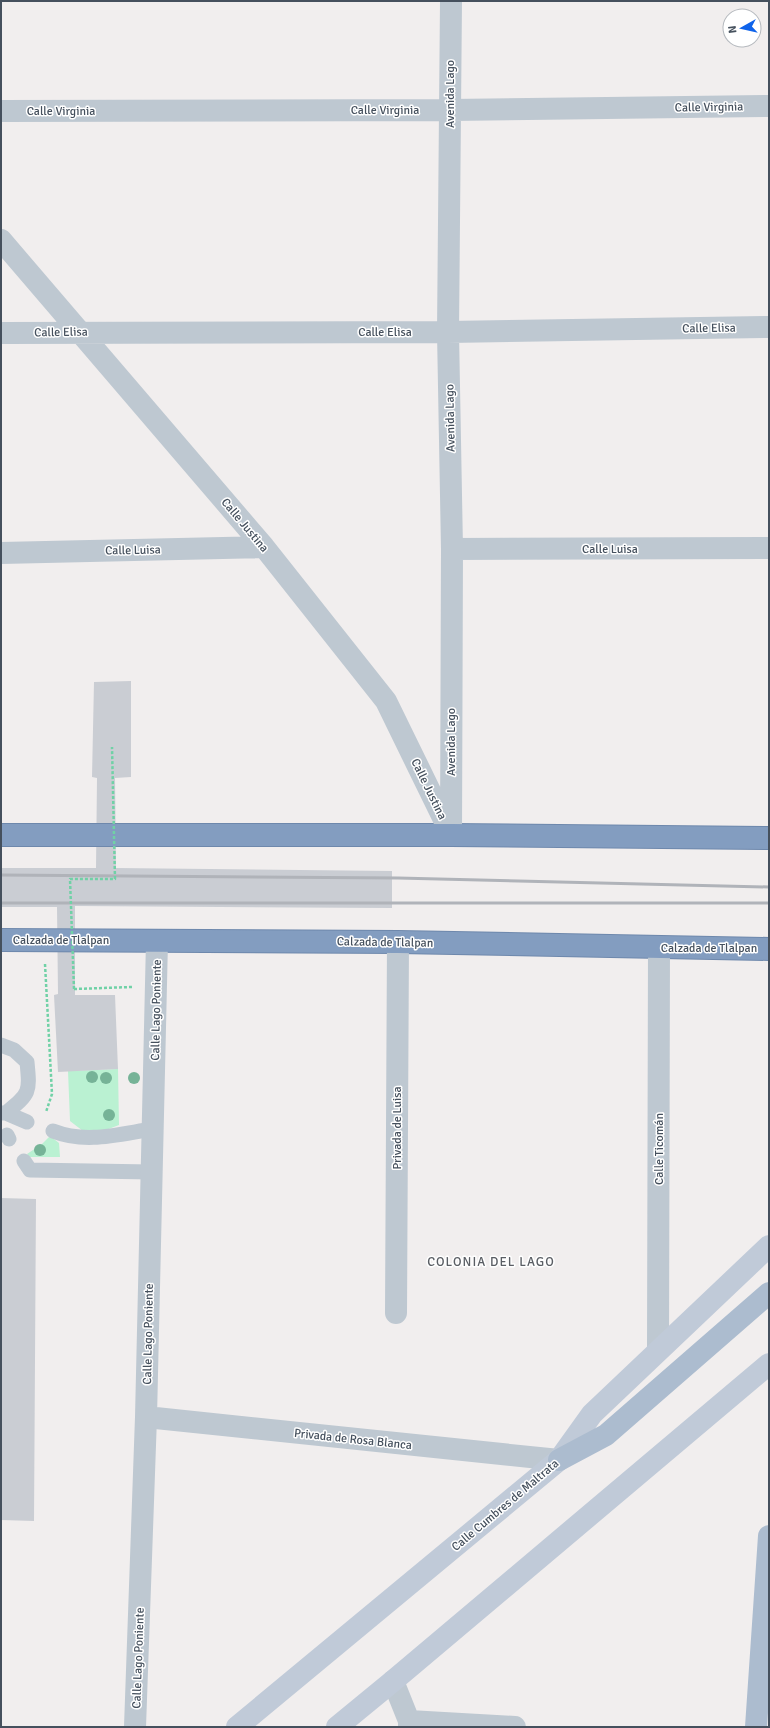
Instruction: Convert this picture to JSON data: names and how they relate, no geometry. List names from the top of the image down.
{
  "streets": {
    "highway": ["Calzada de Tlalpan"],
    "main road": ["Calle Cumbres de Maltrata"],
    "street": [
      "Avenida Lago",
      "Calle Virginia",
      "Calle Elisa",
      "Calle Justina",
      "Calle Luisa",
      "Calle Lago Poniente",
      "Privada de Luisa",
      "Calle Ticomán",
      "Privada de Rosa Blanca"
    ]
  },
  "crossings": [
    ["Avenida Lago", "Calle Virginia"],
    ["Avenida Lago", "Calle Elisa"],
    ["Avenida Lago", "Calle Justina"],
    ["Avenida Lago", "Calle Luisa"],
    ["Calle Elisa", "Calle Justina"],
    ["Calle Justina", "Calle Luisa"],
    ["Calzada de Tlalpan", "Calle Lago Poniente"],
    ["Calzada de Tlalpan", "Privada de Luisa"],
    ["Calzada de Tlalpan", "Calle Ticomán"],
    ["Calle Lago Poniente", "Privada de Rosa Blanca"],
    ["Calle Ticomán", "Calle Cumbres de Maltrata"],
    ["Privada de Rosa Blanca", "Calle Cumbres de Maltrata"]
  ],
  "districts": ["COLONIA DEL LAGO"],
  "north": "left"
}
